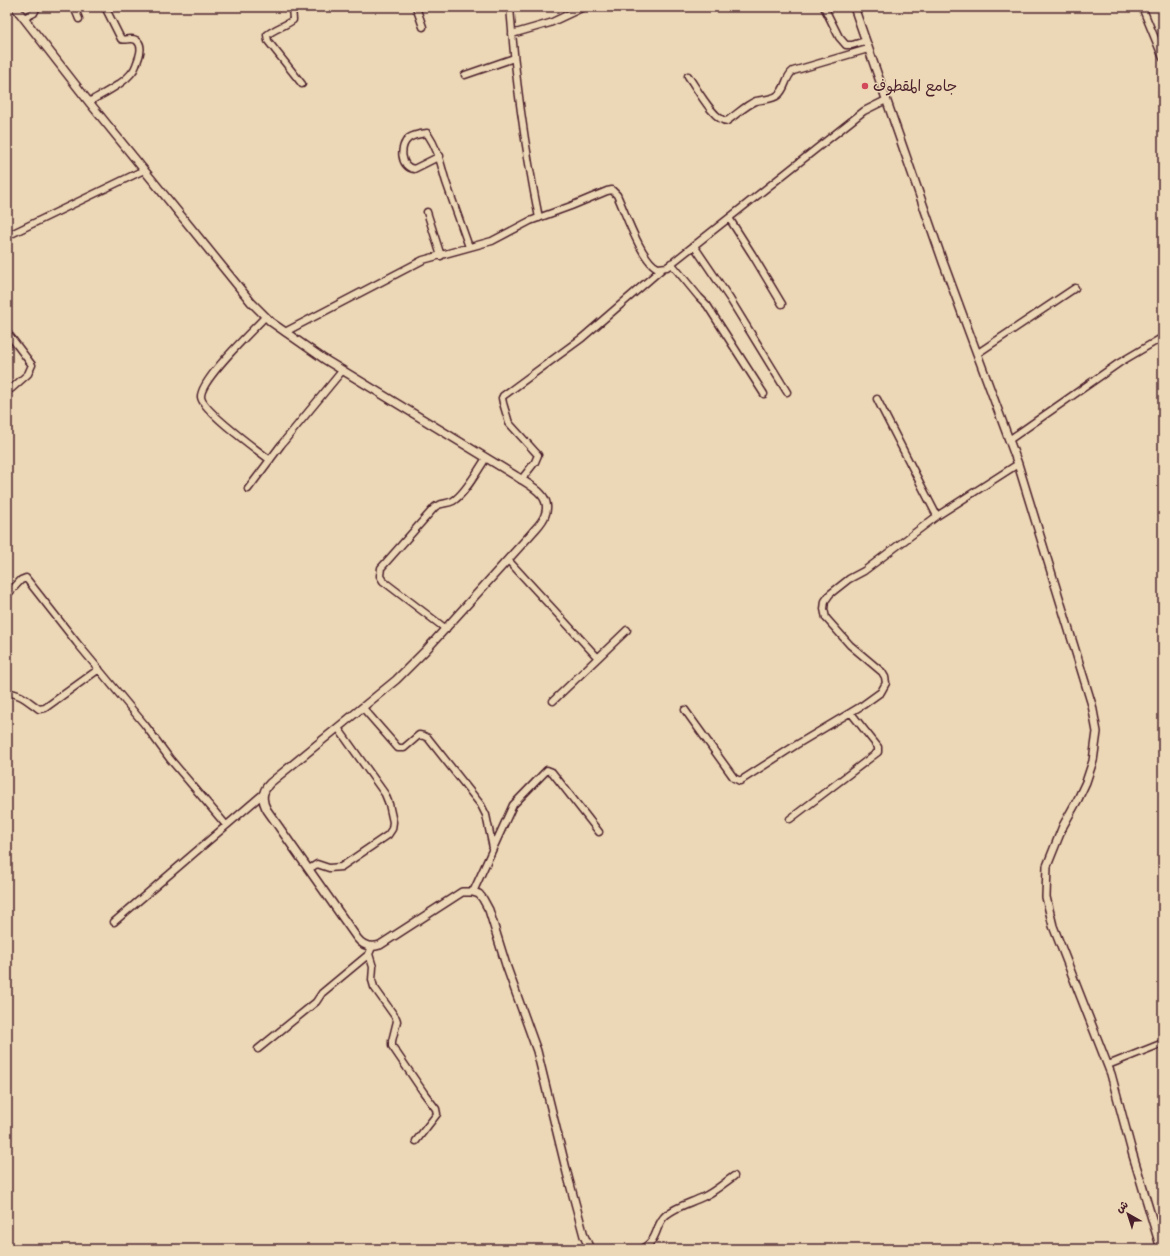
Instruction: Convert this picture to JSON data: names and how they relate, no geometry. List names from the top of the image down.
{
  "places": ["جامع المقطوف"],
  "north": "top left"
}
